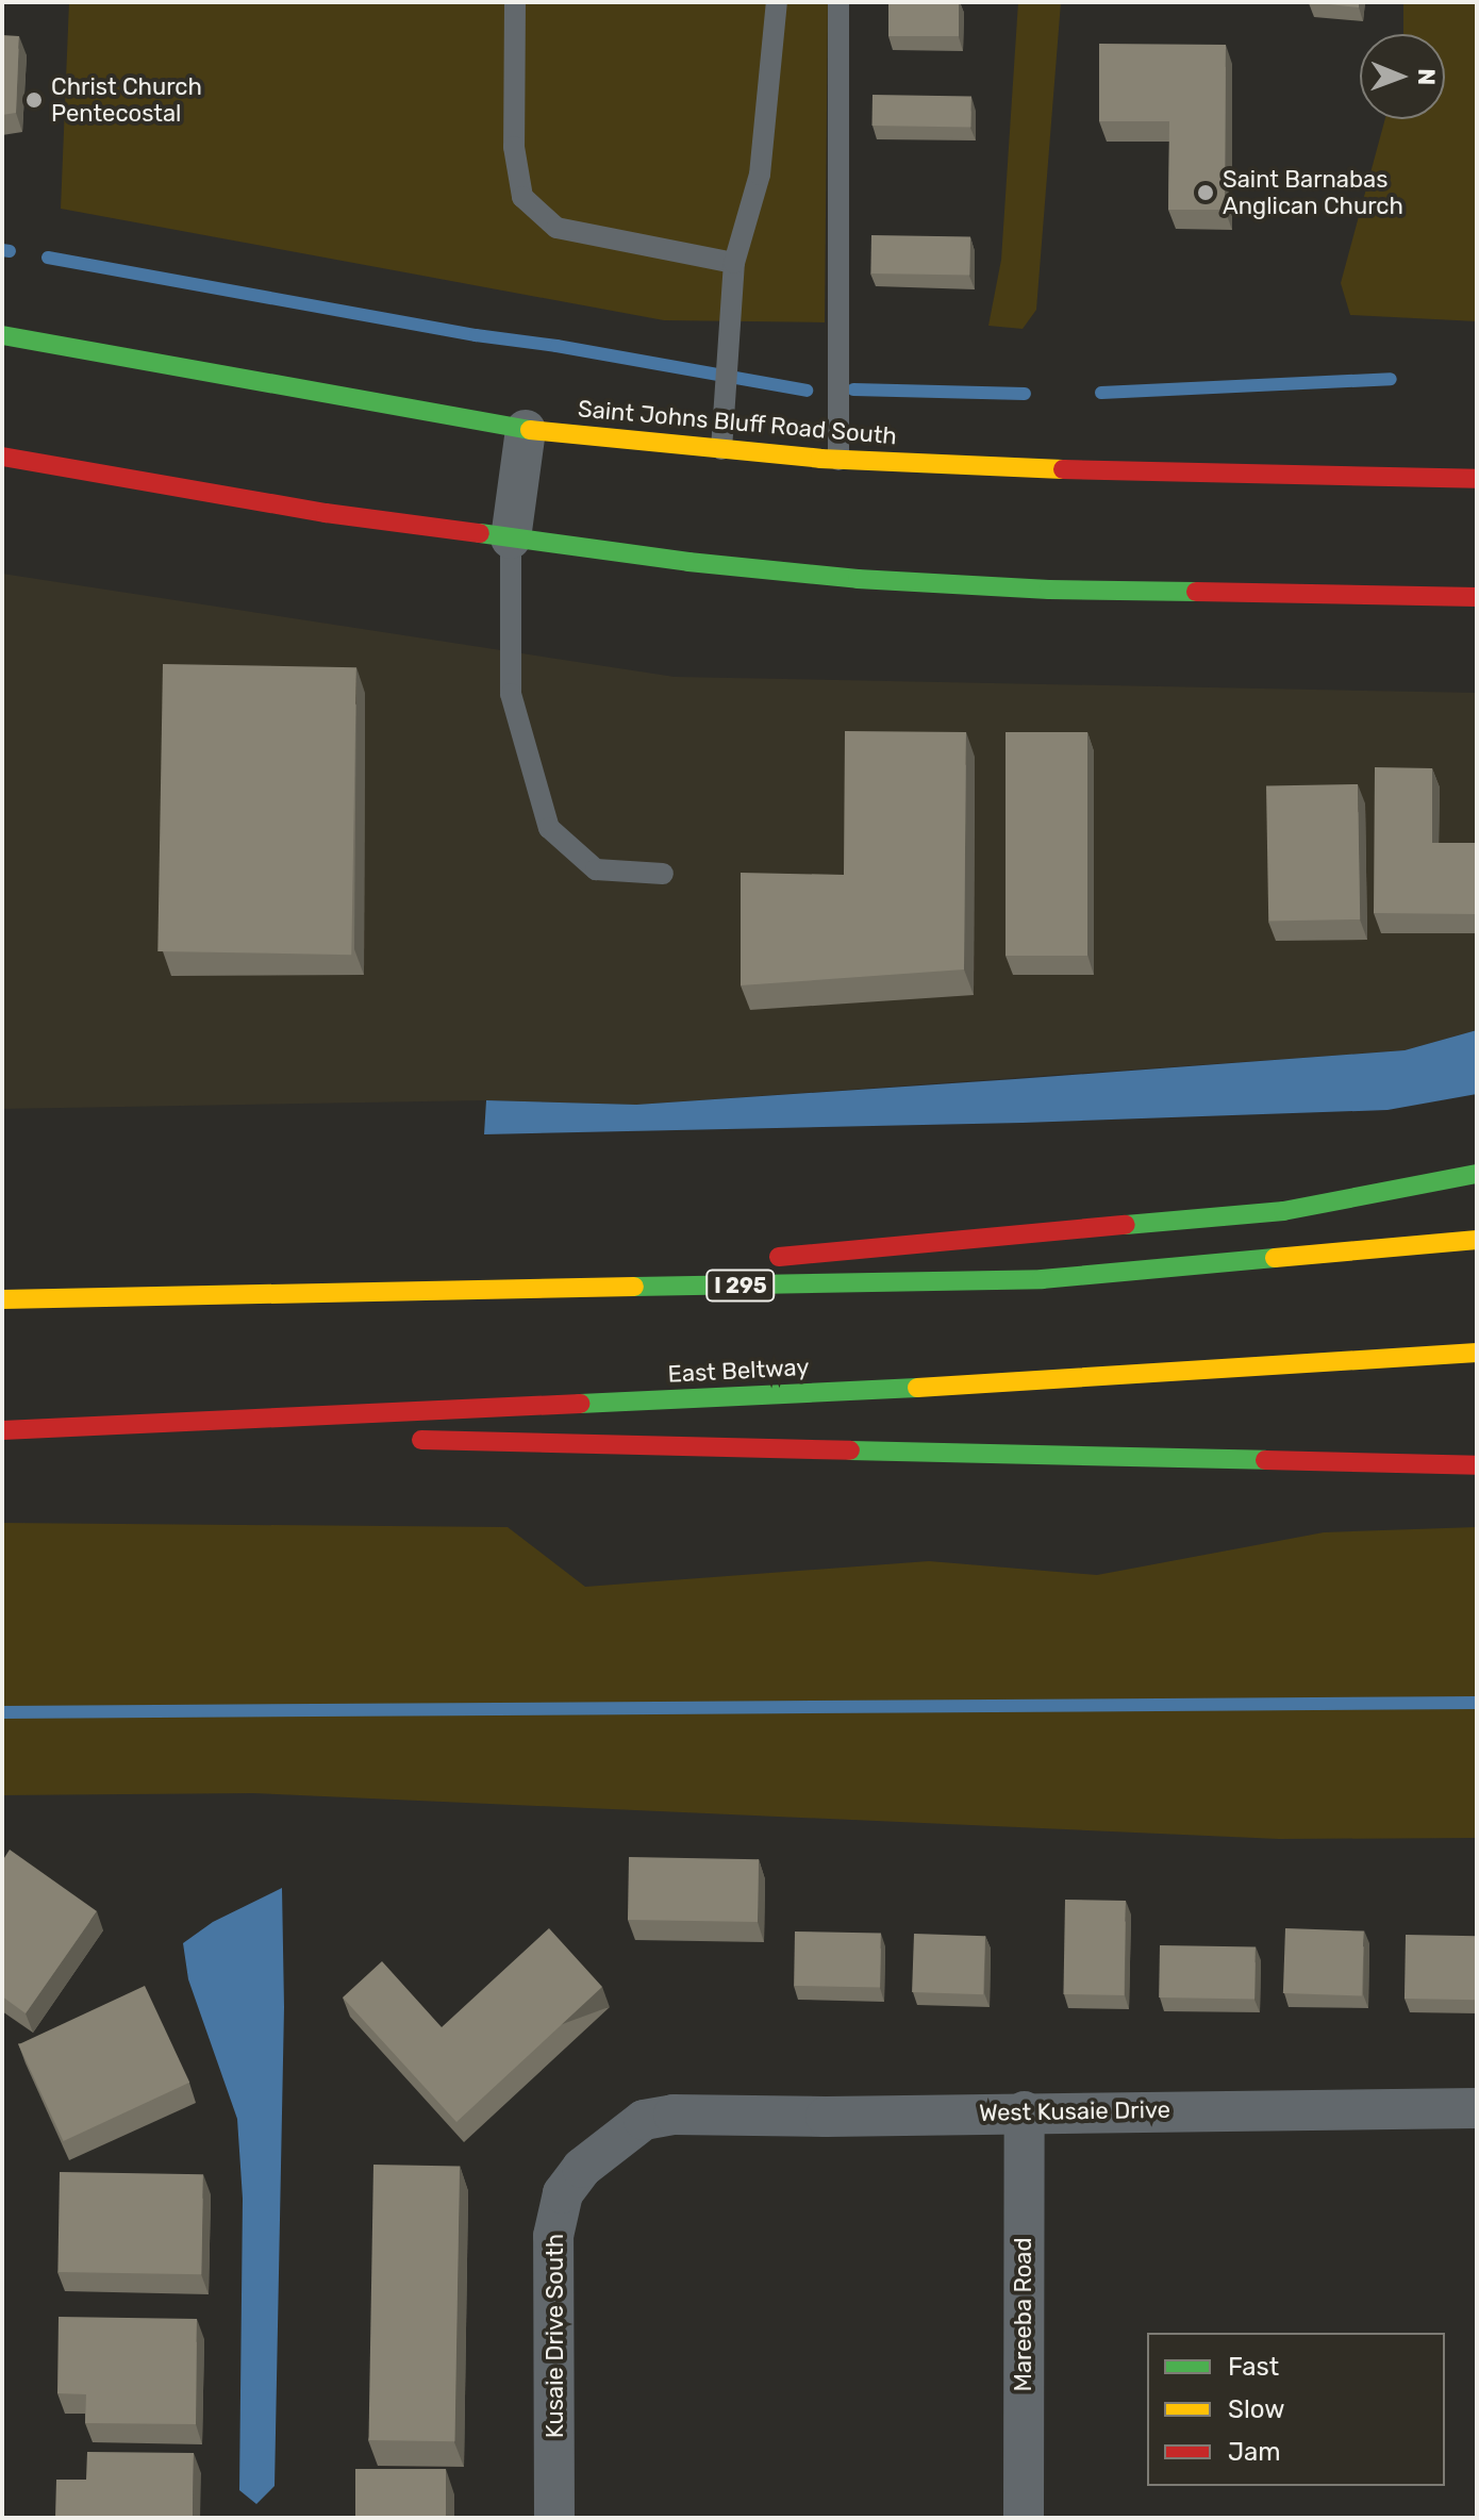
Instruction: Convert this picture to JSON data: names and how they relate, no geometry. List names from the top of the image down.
{
  "streets": {
    "main road": ["Saint Johns Bluff Road South", "I 295", "East Beltway"],
    "street": ["West Kusaie Drive", "Mareeba Road", "Kusaie Drive South"]
  },
  "crossings": [
    ["West Kusaie Drive", "Mareeba Road"],
    ["West Kusaie Drive", "Kusaie Drive South"]
  ],
  "places": ["Christ Church Pentecostal", "Saint Barnabas Anglican Church"],
  "legend": ["Fast", "Slow", "Jam"],
  "north": "right"
}
